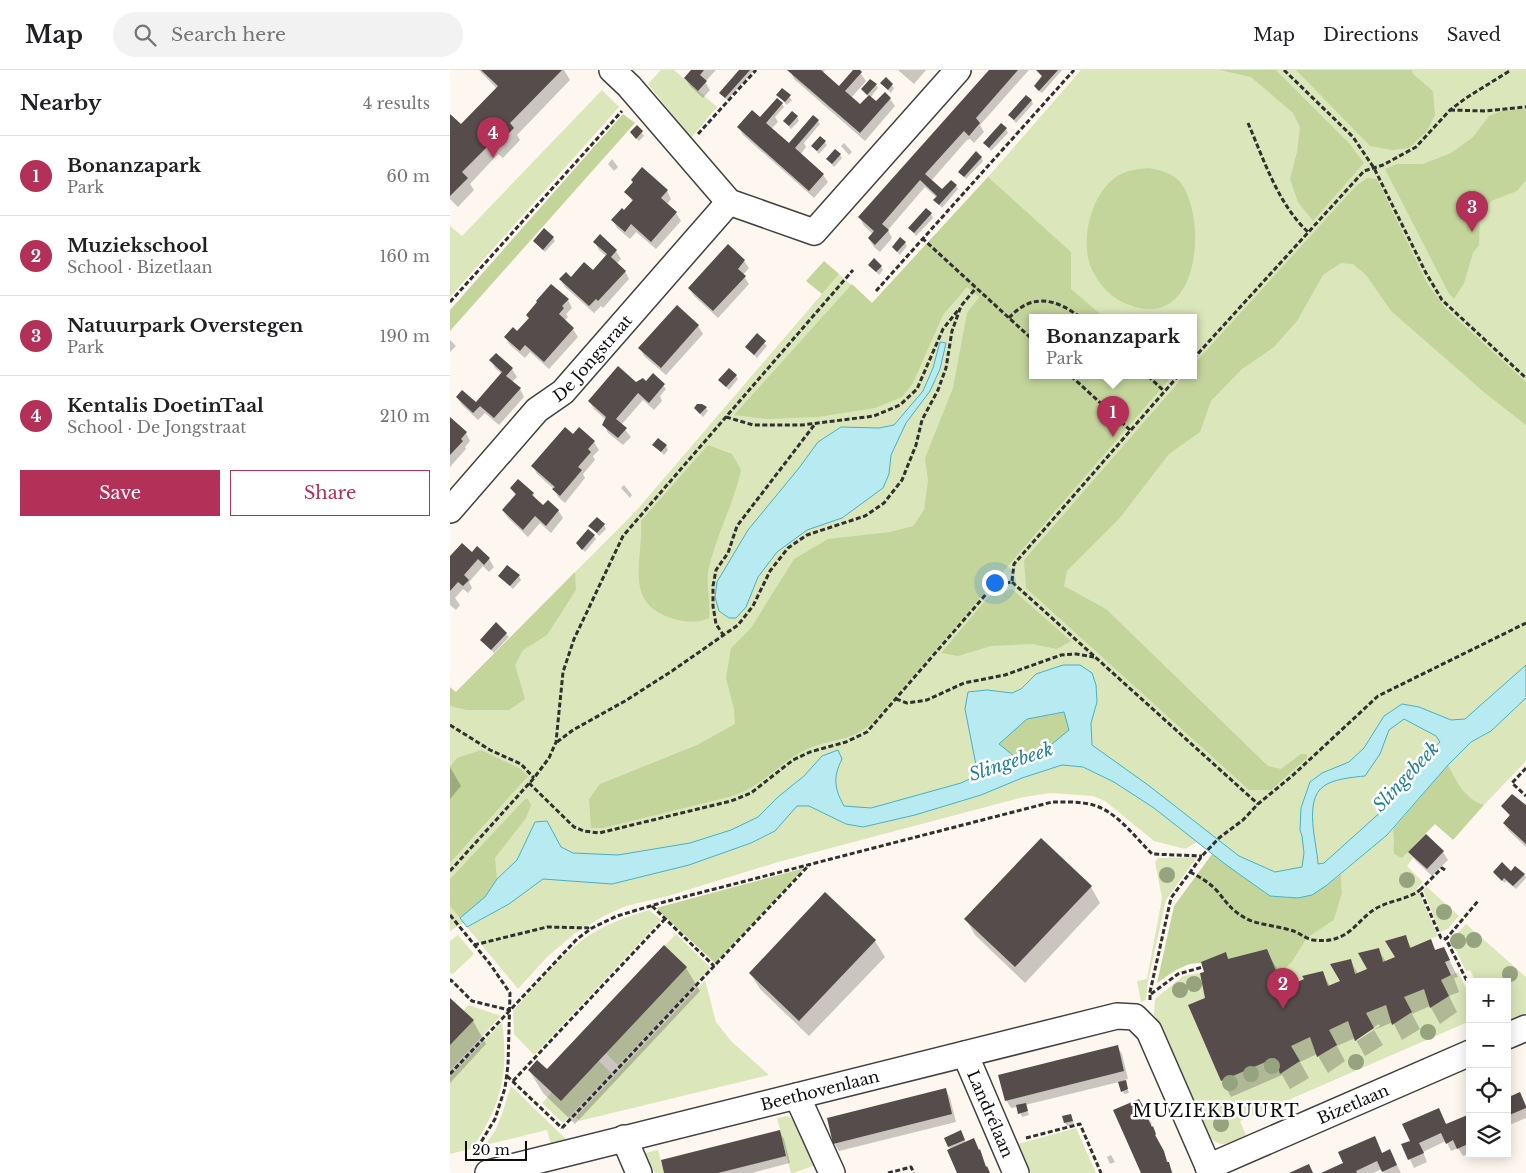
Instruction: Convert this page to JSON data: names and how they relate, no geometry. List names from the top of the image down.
{
  "streets": {
    "street": [
      "De Jongstraat",
      "Beethovenlaan",
      "Bizetlaan",
      "Landrélaan"
    ]
  },
  "crossings": [
    ["Beethovenlaan", "Landrélaan"]
  ],
  "districts": ["MUZIEKBUURT"],
  "water": ["Slingebeek"],
  "scale_bar": "20 m",
  "page": {
    "header": "Map",
    "search": "Search here",
    "nav": ["Map", "Directions", "Saved"],
    "heading": ["Nearby", "4 results"],
    "pins": [
      "4",
      "3",
      "1",
      "2"
    ],
    "list": [
      {
        "mark": "1",
        "name": "Bonanzapark",
        "note": "Park",
        "value": "60 m"
      },
      {
        "mark": "2",
        "name": "Muziekschool",
        "note": "School · Bizetlaan",
        "value": "160 m"
      },
      {
        "mark": "3",
        "name": "Natuurpark Overstegen",
        "note": "Park",
        "value": "190 m"
      },
      {
        "mark": "4",
        "name": "Kentalis DoetinTaal",
        "note": "School · De Jongstraat",
        "value": "210 m"
      }
    ],
    "popup": ["Bonanzapark", "Park"],
    "buttons": ["Save", "Share"],
    "map_buttons": ["+", "−"],
    "scale": "20 m"
  }
}
